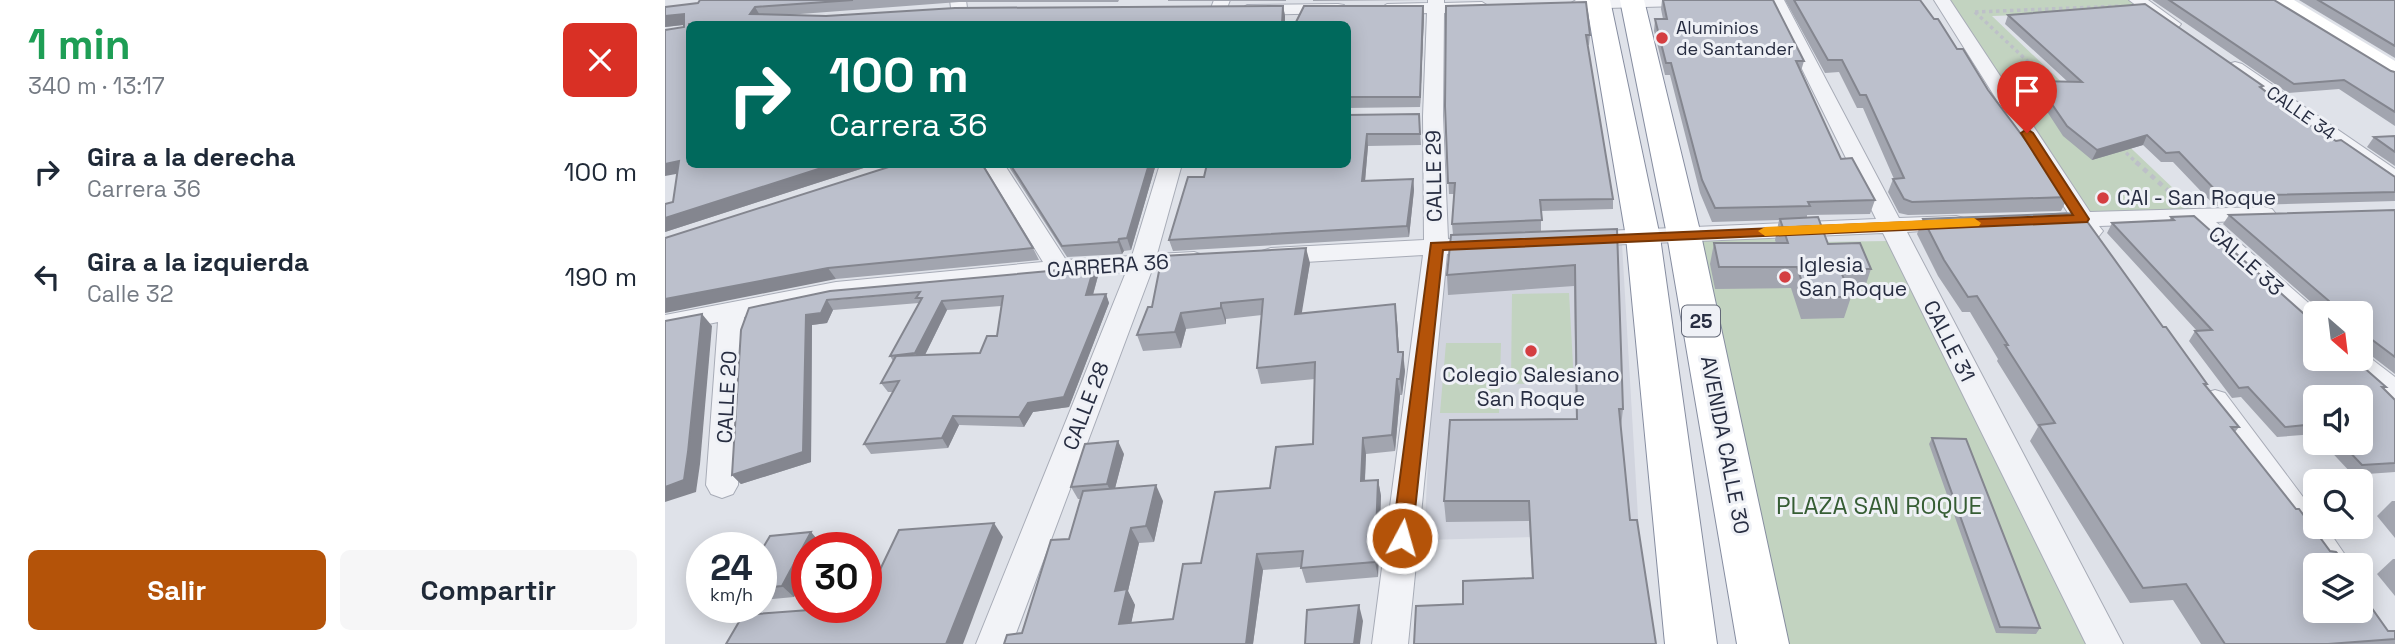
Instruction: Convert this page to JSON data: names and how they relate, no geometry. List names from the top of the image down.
{
  "streets": {
    "highway": ["25", "AVENIDA CALLE 30"],
    "street": [
      "CALLE 34",
      "CALLE 29",
      "CALLE 33",
      "CARRERA 36",
      "CALLE 31",
      "CALLE 20",
      "CALLE 28"
    ]
  },
  "crossings": [
    ["CARRERA 36", "CALLE 20"],
    ["CARRERA 36", "CALLE 28"],
    ["25", "AVENIDA CALLE 30"]
  ],
  "parks": ["PLAZA SAN ROQUE"],
  "places": [
    "Aluminios de Santander",
    "CAI - San Roque",
    "Iglesia San Roque",
    "Colegio Salesiano San Roque"
  ],
  "north": "bottom right",
  "page": {
    "heading": ["1 min", "340 m · 13:17"],
    "turn": ["100 m", "Carrera 36"],
    "list": [
      {
        "name": "Gira a la derecha",
        "note": "Carrera 36",
        "value": "100 m"
      },
      {
        "name": "Gira a la izquierda",
        "note": "Calle 32",
        "value": "190 m"
      }
    ],
    "speed": "24 km/h",
    "limit": "30",
    "buttons": ["Salir", "Compartir"]
  }
}
